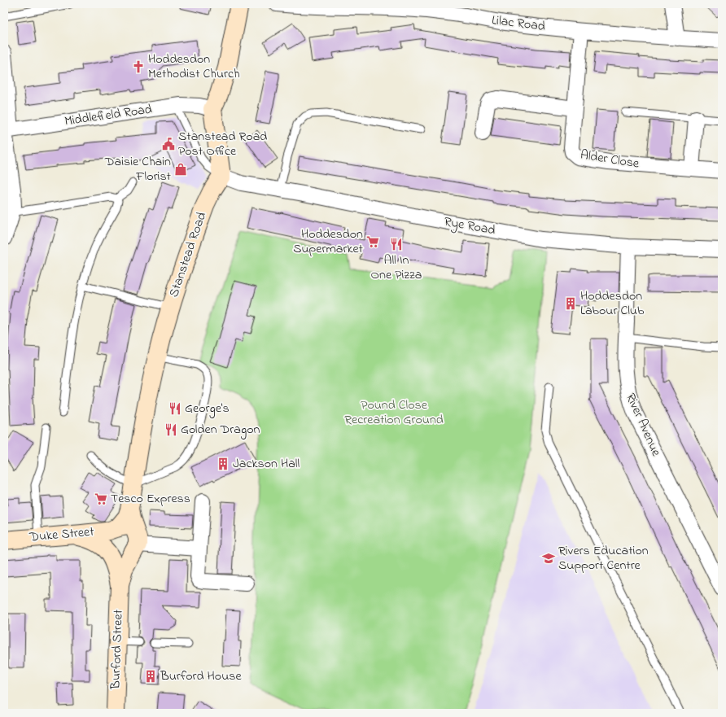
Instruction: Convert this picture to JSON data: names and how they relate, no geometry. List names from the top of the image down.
{
  "streets": {
    "street": [
      "Lilac Road",
      "Middlefield Road",
      "Alder Close",
      "Rye Road",
      "Stanstead Road",
      "River Avenue",
      "Duke Street",
      "Burford Street"
    ]
  },
  "crossings": [
    ["Lilac Road", "Alder Close"],
    ["Rye Road", "Stanstead Road"],
    ["Rye Road", "River Avenue"],
    ["Stanstead Road", "Duke Street"],
    ["Stanstead Road", "Burford Street"],
    ["Duke Street", "Burford Street"]
  ],
  "parks": ["Pound Close Recreation Ground"],
  "places": {
    "church": ["Hoddesdon Methodist Church"],
    "public building": ["Stanstead Road Post Office"],
    "shop": ["Daisie Chain Florist"],
    "supermarket": ["Hoddesdon Supermarket", "Tesco Express"],
    "restaurant": ["All In One Pizza", "George's", "Golden Dragon"],
    "building": ["Hoddesdon Labour Club", "Jackson Hall", "Burford House"],
    "school or university": ["Rivers Education Support Centre"]
  }
}
